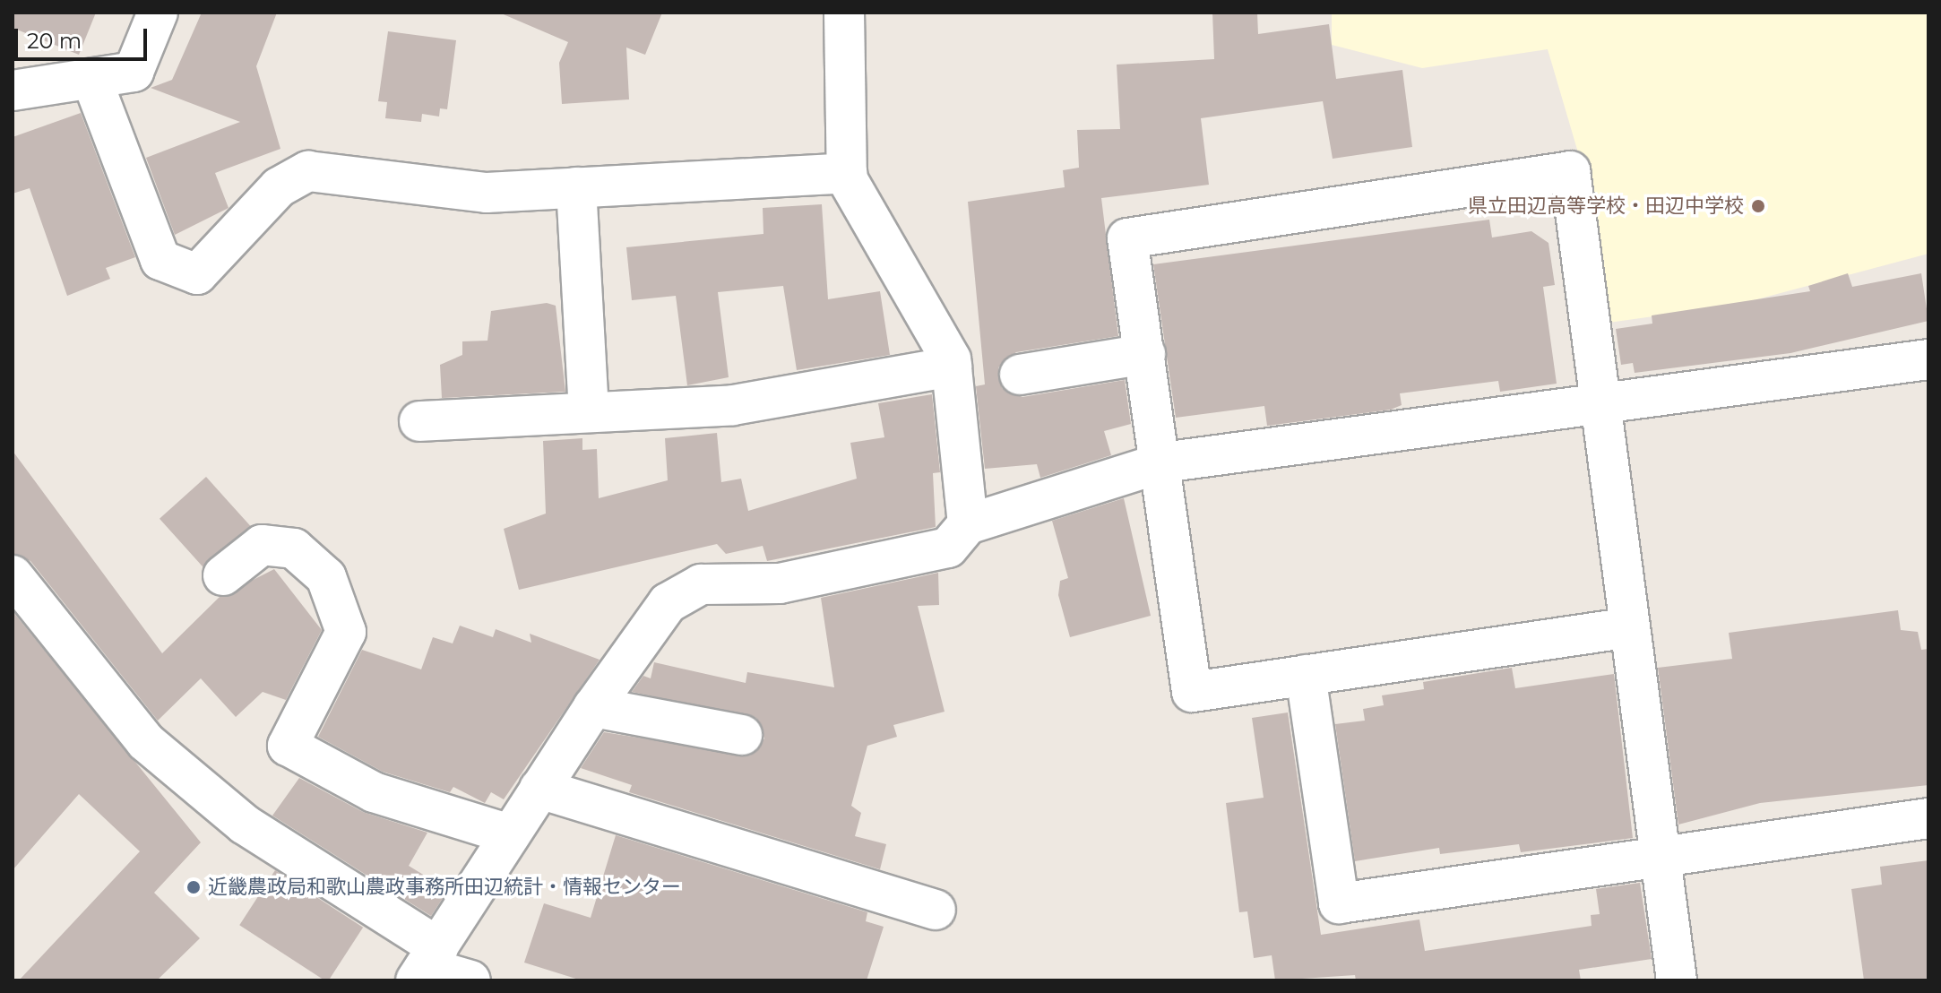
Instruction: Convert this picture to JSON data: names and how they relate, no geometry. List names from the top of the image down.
{
  "places": ["県立田辺高等学校・田辺中学校", "近畿農政局和歌山農政事務所田辺統計・情報センター"],
  "scale_bar": "20 m"
}
